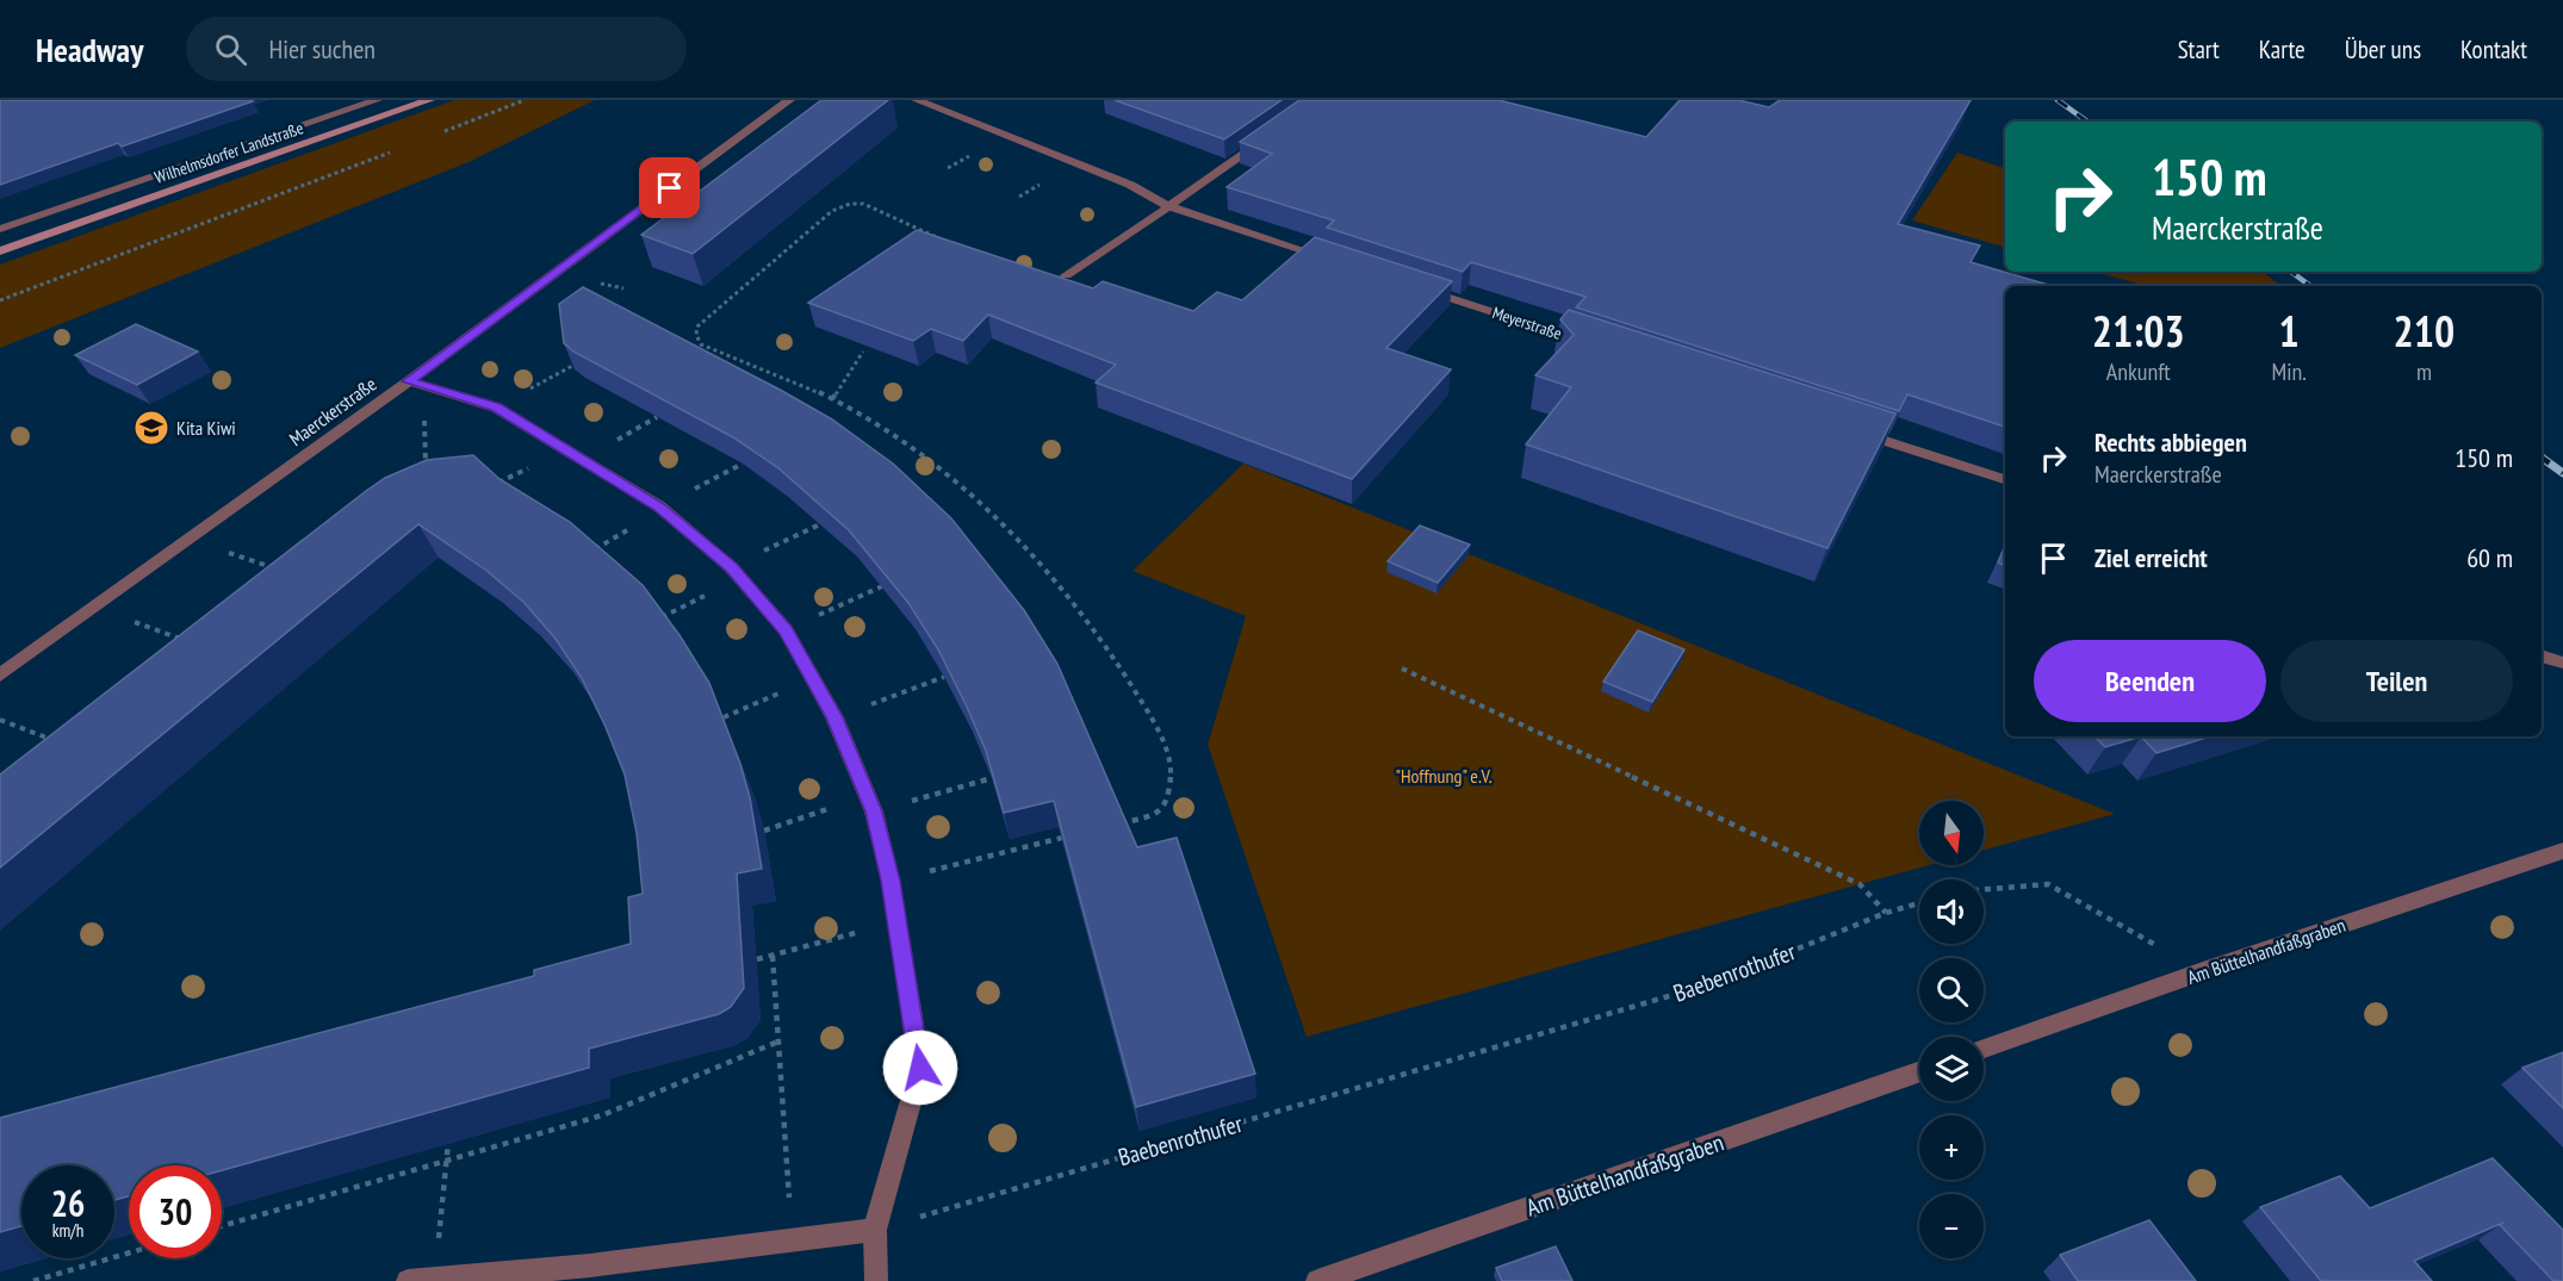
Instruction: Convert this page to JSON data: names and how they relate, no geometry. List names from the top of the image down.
{
  "streets": {
    "main road": ["Wilhelmsdorfer Landstraße"],
    "street": ["Meyerstraße", "Maerckerstraße", "Am Büttelhandfaßgraben"],
    "path": ["Baebenrothufer"]
  },
  "parks": ["\"Hoffnung\" e.V."],
  "places": {
    "school or university": ["Kita Kiwi"]
  },
  "north": "bottom",
  "page": {
    "header": "Headway",
    "search": "Hier suchen",
    "nav": [
      "Start",
      "Karte",
      "Über uns",
      "Kontakt"
    ],
    "turn": ["150 m", "Maerckerstraße"],
    "eta": [
      "21:03",
      "Ankunft",
      "1",
      "Min.",
      "210",
      "m"
    ],
    "list": [
      {
        "name": "Rechts abbiegen",
        "note": "Maerckerstraße",
        "value": "150 m"
      },
      {
        "name": "Ziel erreicht",
        "value": "60 m"
      }
    ],
    "buttons": ["Beenden", "Teilen"],
    "map_buttons": ["+", "−"],
    "speed": "26 km/h",
    "limit": "30"
  }
}
